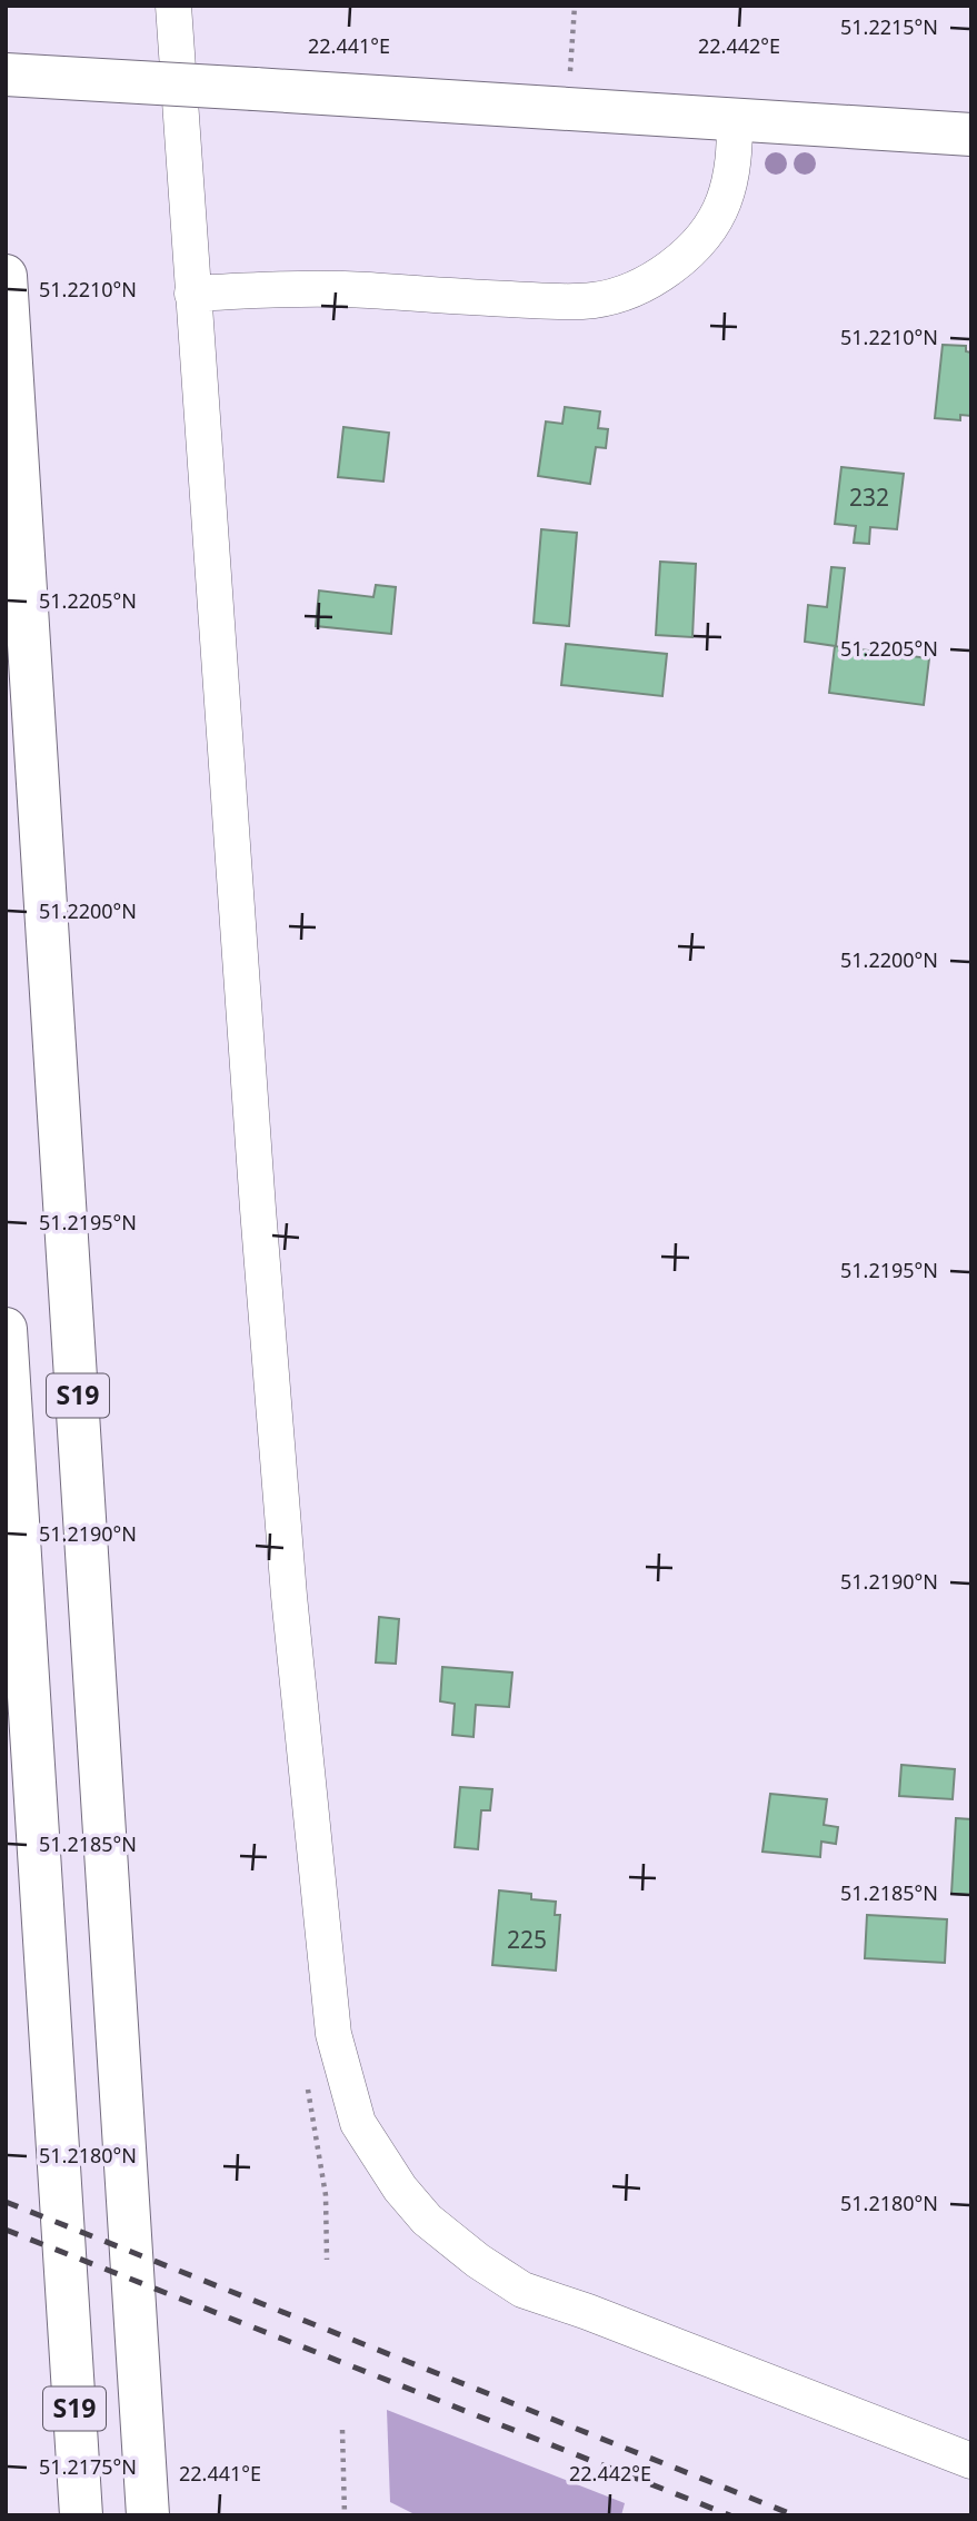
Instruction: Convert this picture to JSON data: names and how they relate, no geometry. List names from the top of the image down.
{
  "streets": {
    "main road": ["S19"]
  },
  "house_numbers": ["232", "225"],
  "coordinates": [
    "51.2215°N",
    "22.441°E",
    "22.442°E",
    "51.2210°N",
    "51.2205°N",
    "51.2200°N",
    "51.2195°N",
    "51.2190°N",
    "51.2185°N",
    "51.2180°N",
    "51.2175°N"
  ]
}
